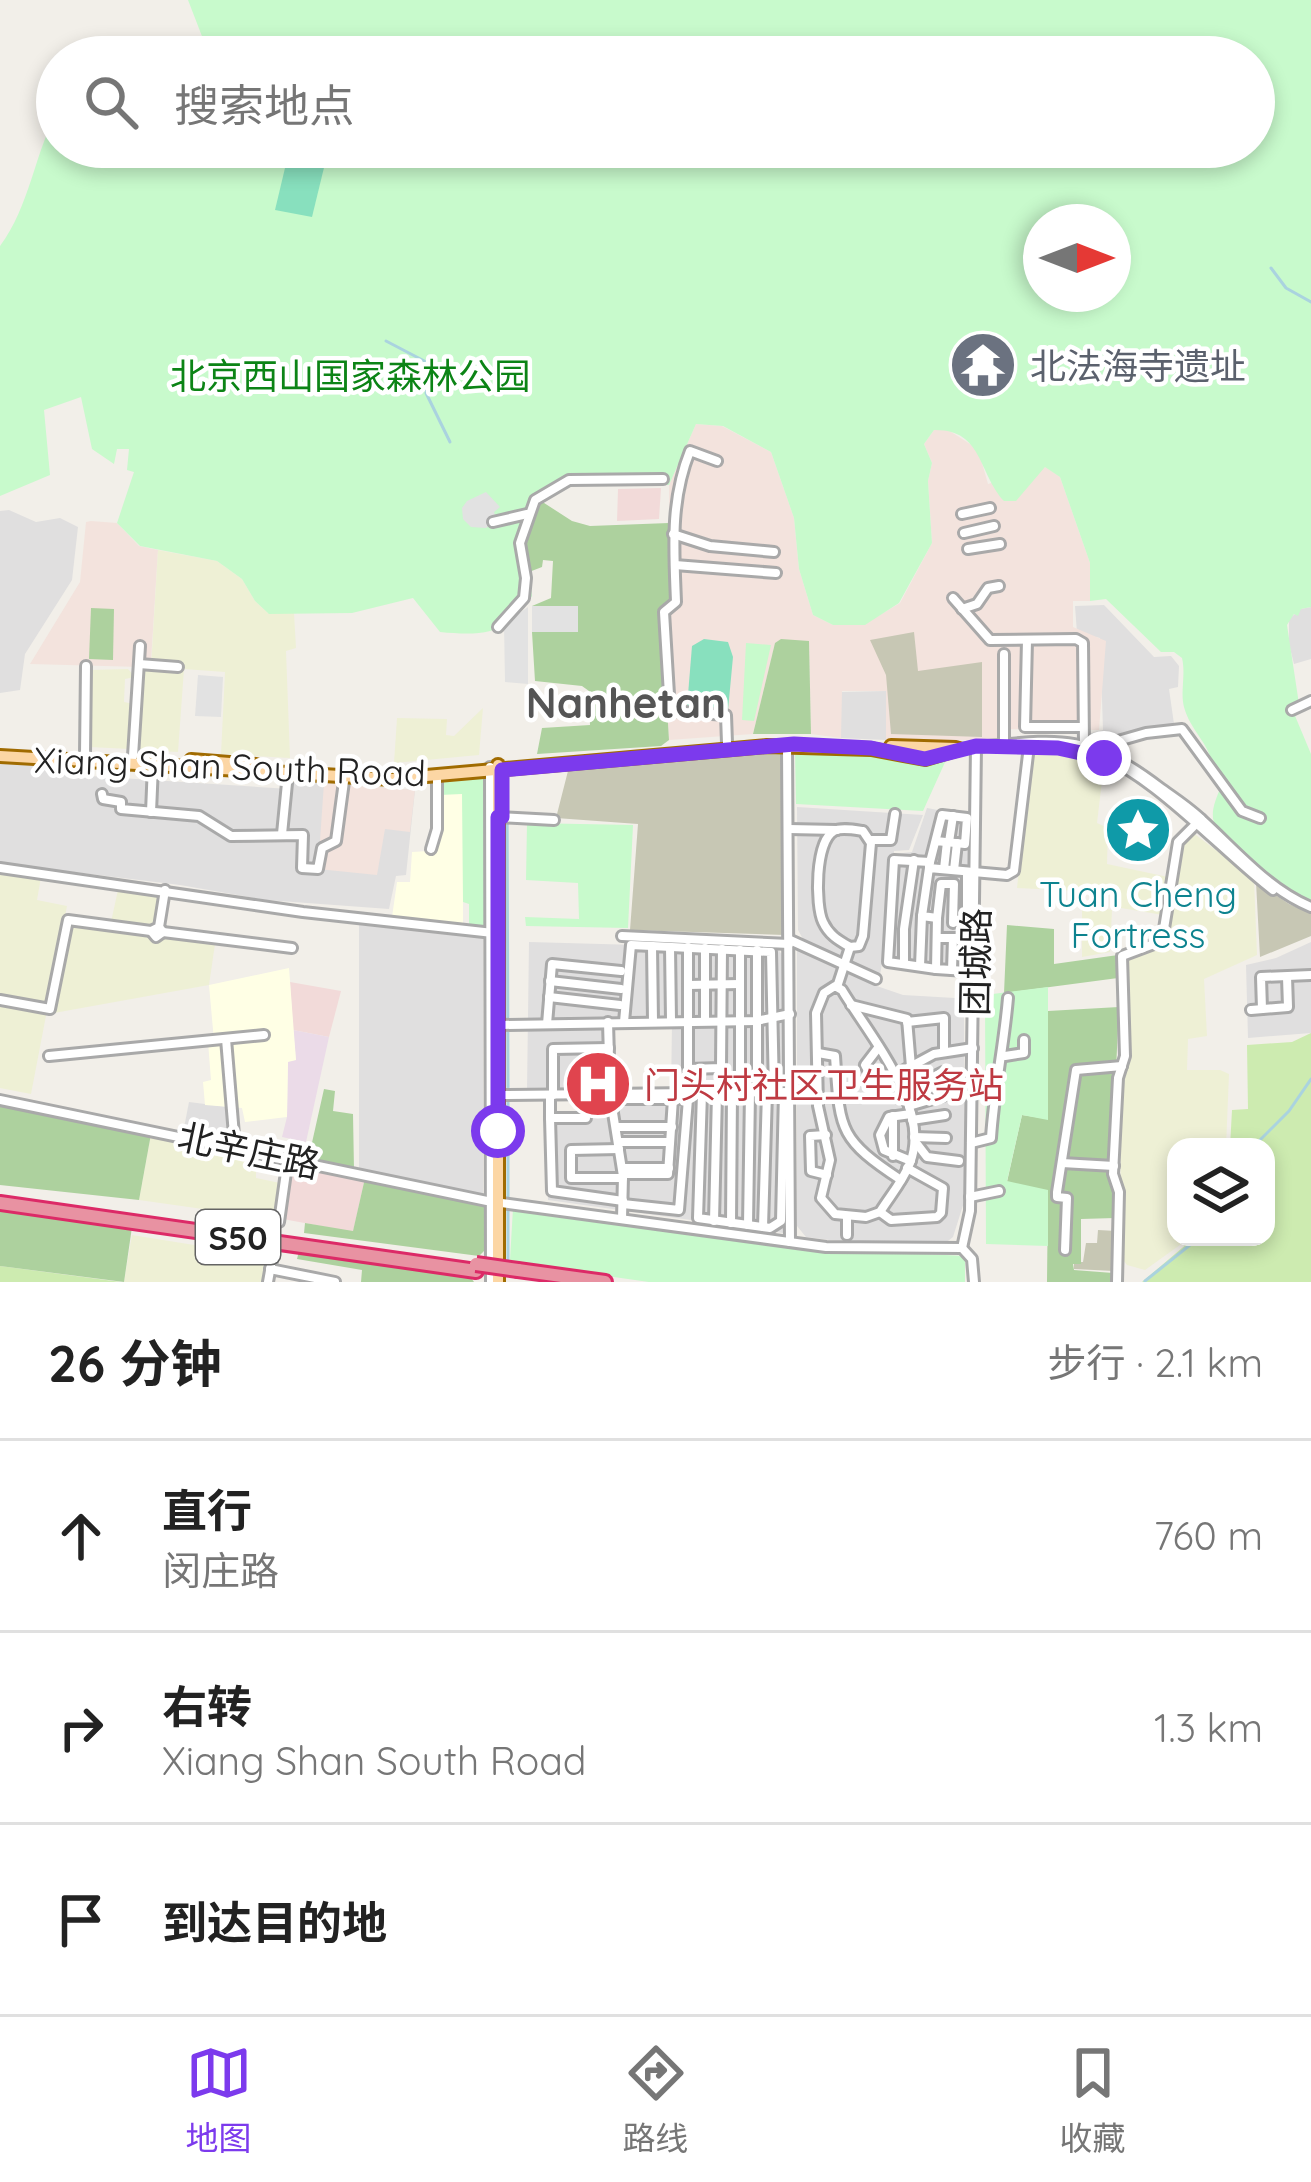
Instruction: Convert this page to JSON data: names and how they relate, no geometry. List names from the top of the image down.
{
  "streets": {
    "highway": ["S50"],
    "main road": ["Xiang Shan South Road"],
    "street": ["团城路", "北辛庄路"]
  },
  "crossings": [
    ["Xiang Shan South Road", "团城路"]
  ],
  "districts": ["Nanhetan"],
  "parks": ["北京西山国家森林公园"],
  "places": {
    "temple": ["北法海寺遗址"],
    "place": ["Tuan Cheng Fortress"],
    "hospital": ["门头村社区卫生服务站"]
  },
  "north": "right",
  "page": {
    "search": "搜索地点",
    "heading": ["26 分钟", "步行 · 2.1 km"],
    "list": [
      ["直行", "闵庄路", "760 m"],
      ["右转", "Xiang Shan South Road", "1.3 km"],
      "到达目的地"
    ],
    "nav": ["地图", "路线", "收藏"]
  }
}
